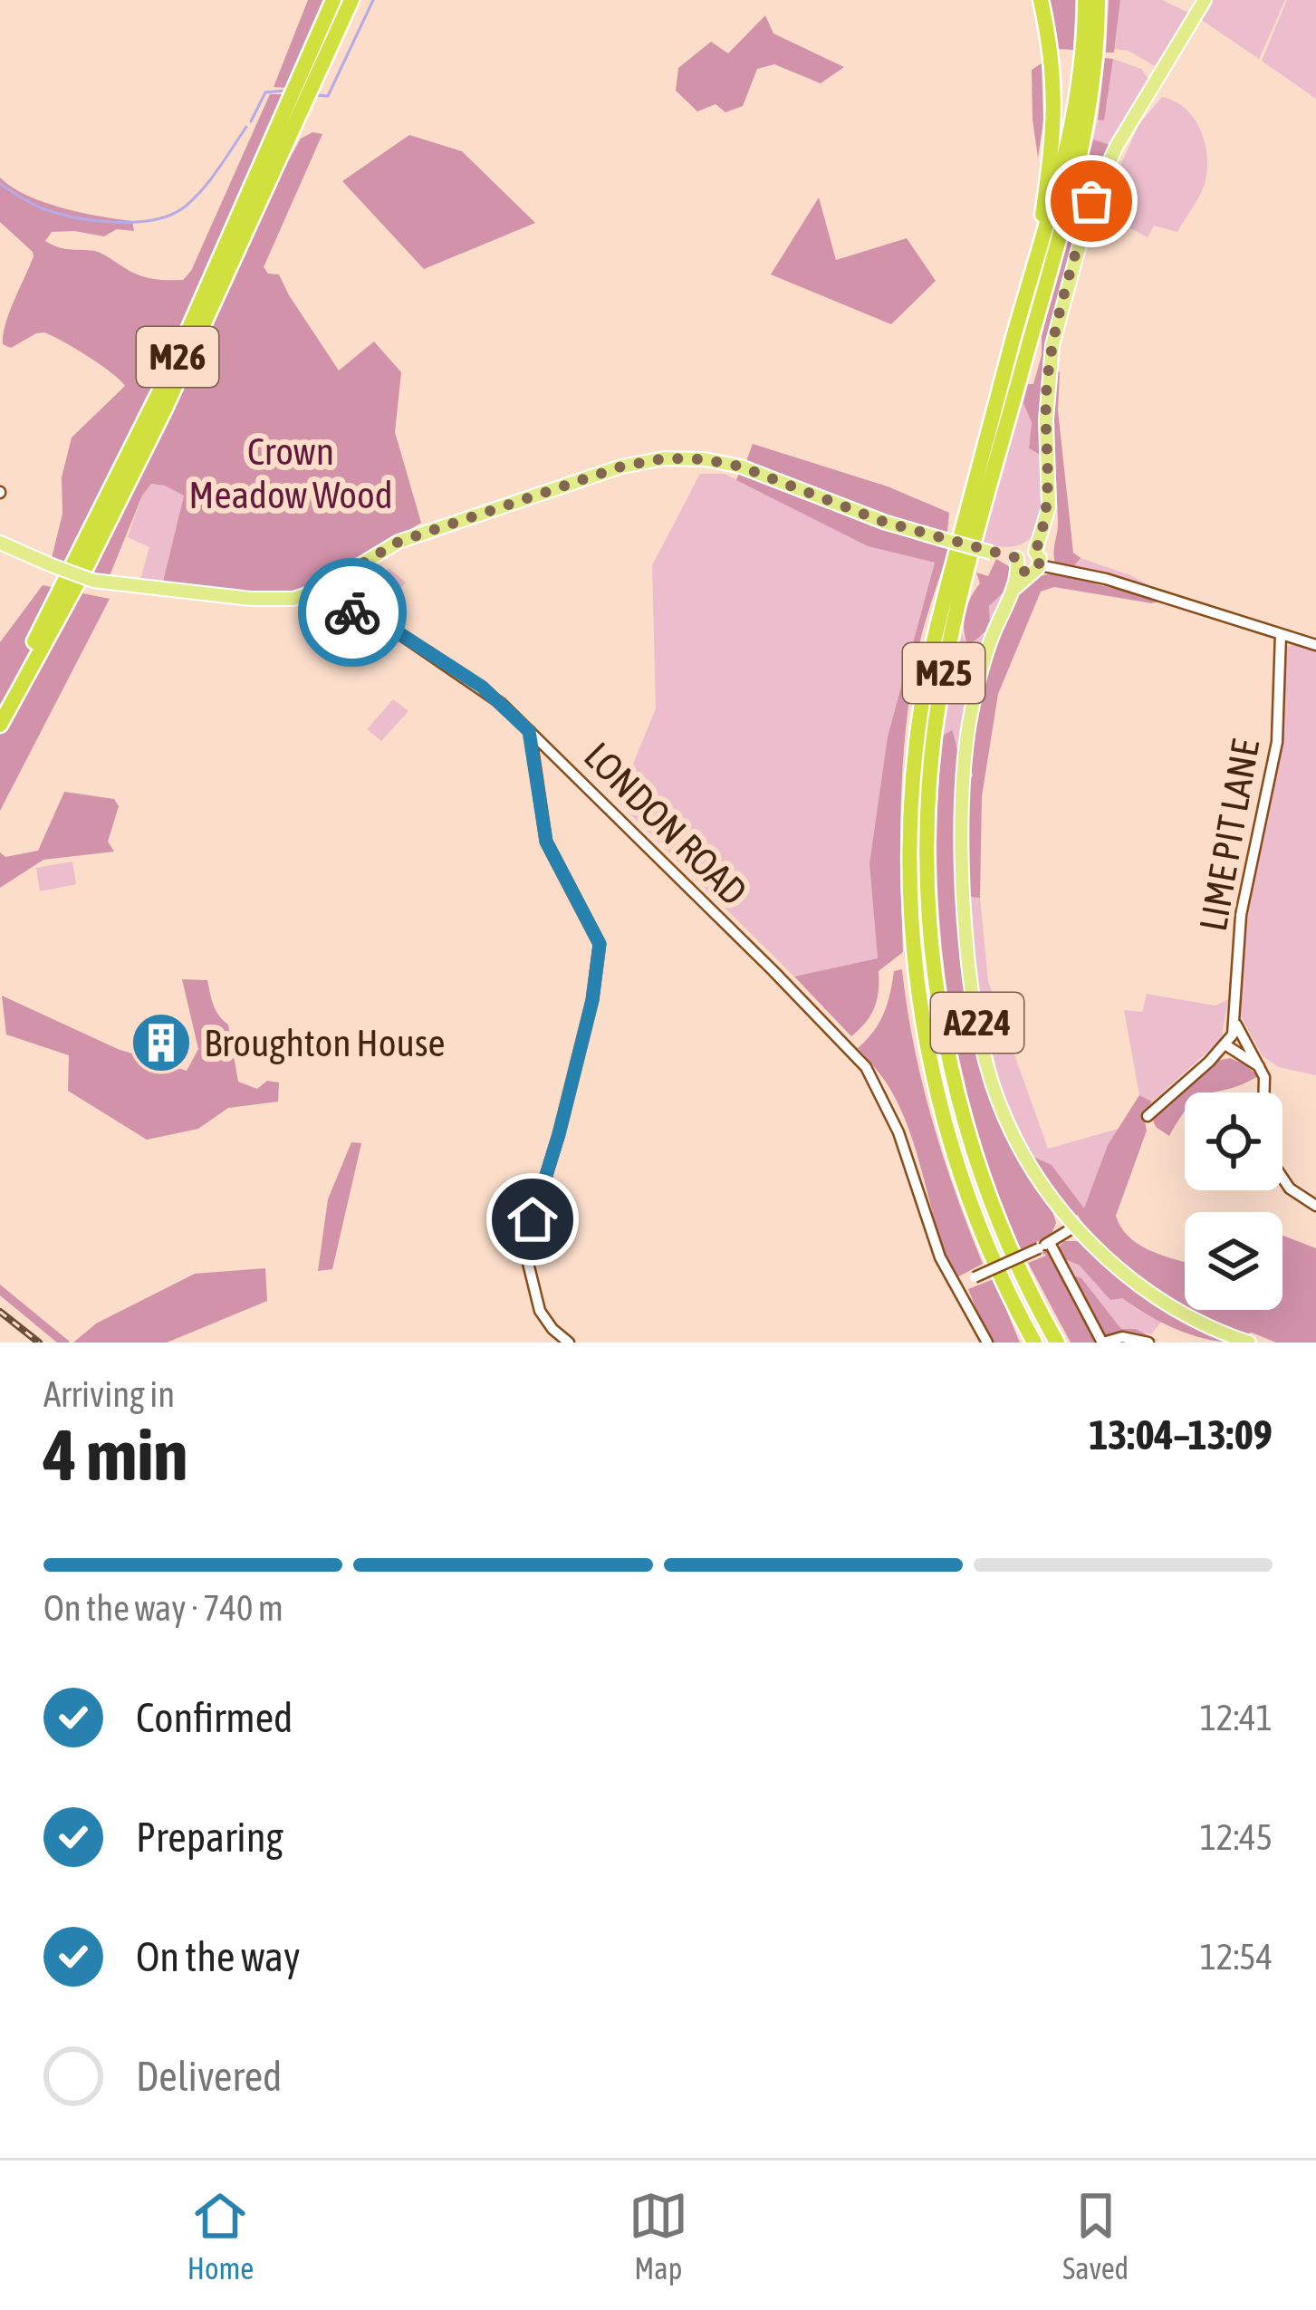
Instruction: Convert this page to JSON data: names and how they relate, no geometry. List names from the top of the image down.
{
  "streets": {
    "highway": ["M26", "M25"],
    "main road": ["A224"],
    "street": ["LONDON ROAD", "LIME PIT LANE"]
  },
  "parks": ["Crown Meadow Wood"],
  "places": {
    "building": ["Broughton House"]
  },
  "page": {
    "heading": ["4 min", "Arriving in", "13:04–13:09"],
    "bar": "On the way · 740 m",
    "list": [
      ["Confirmed", "12:41"],
      ["Preparing", "12:45"],
      ["On the way", "12:54"],
      "Delivered"
    ],
    "tabs": ["Home", "Map", "Saved"]
  }
}
